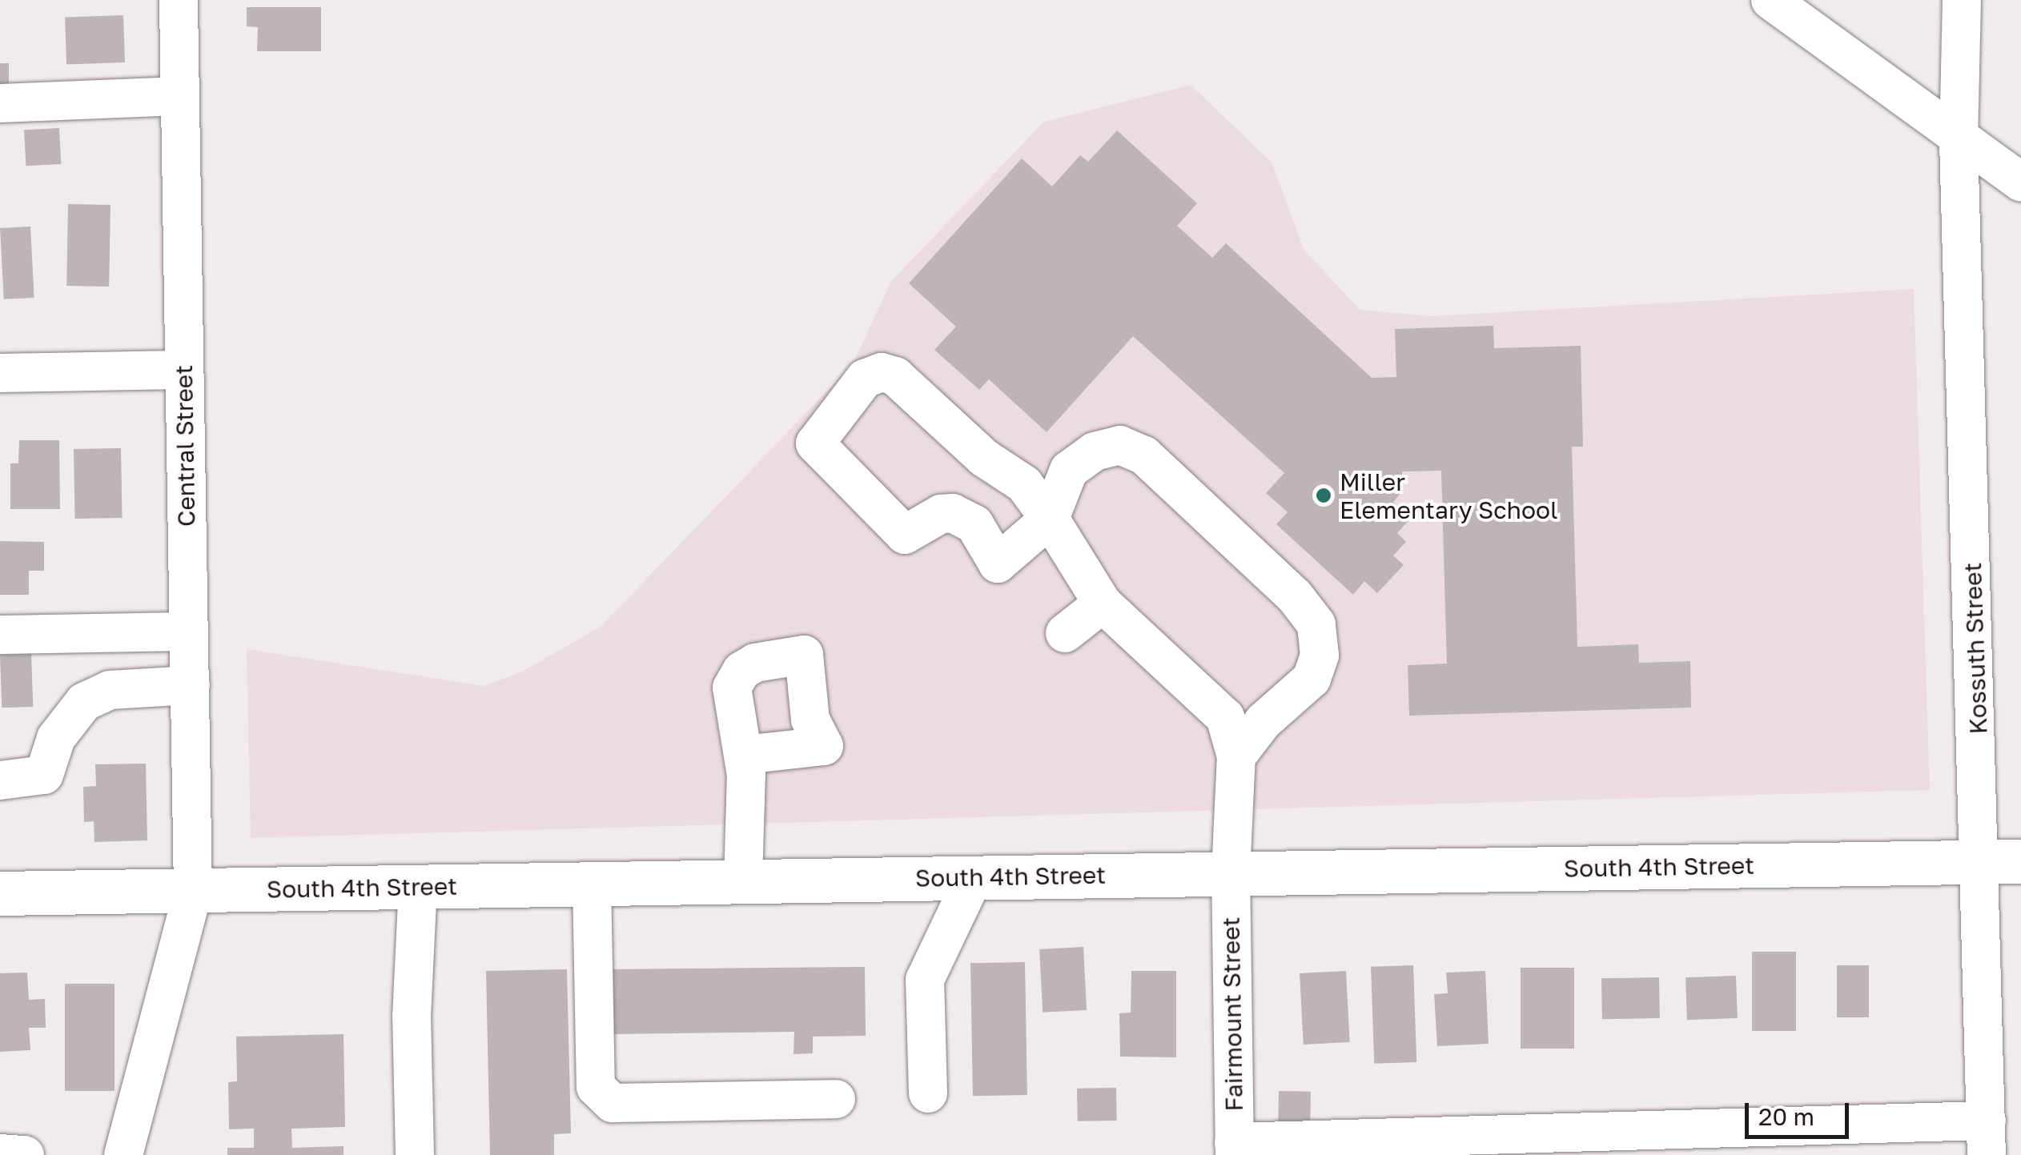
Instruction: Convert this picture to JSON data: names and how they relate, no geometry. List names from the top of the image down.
{
  "streets": {
    "main road": ["South 4th Street"],
    "street": ["Central Street", "Kossuth Street", "Fairmount Street"]
  },
  "crossings": [
    ["Central Street", "South 4th Street"],
    ["Kossuth Street", "South 4th Street"],
    ["South 4th Street", "Fairmount Street"]
  ],
  "places": ["Miller Elementary School"],
  "scale_bar": "20 m"
}
